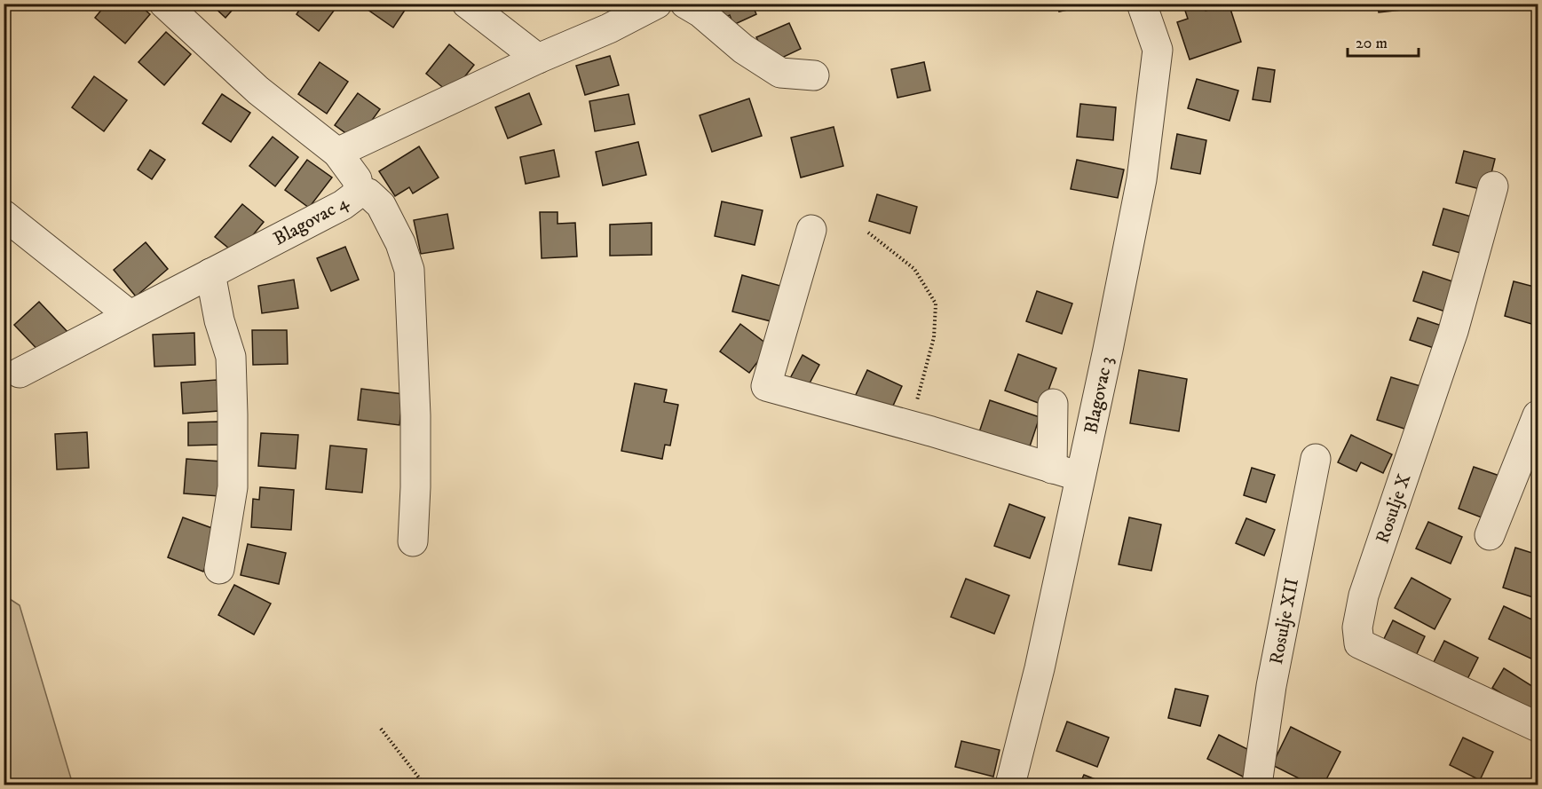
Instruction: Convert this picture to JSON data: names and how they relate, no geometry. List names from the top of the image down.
{
  "streets": {
    "street": [
      "Blagovac 4",
      "Blagovac 3",
      "Rosulje X",
      "Rosulje XII"
    ]
  },
  "scale_bar": "20 m"
}
